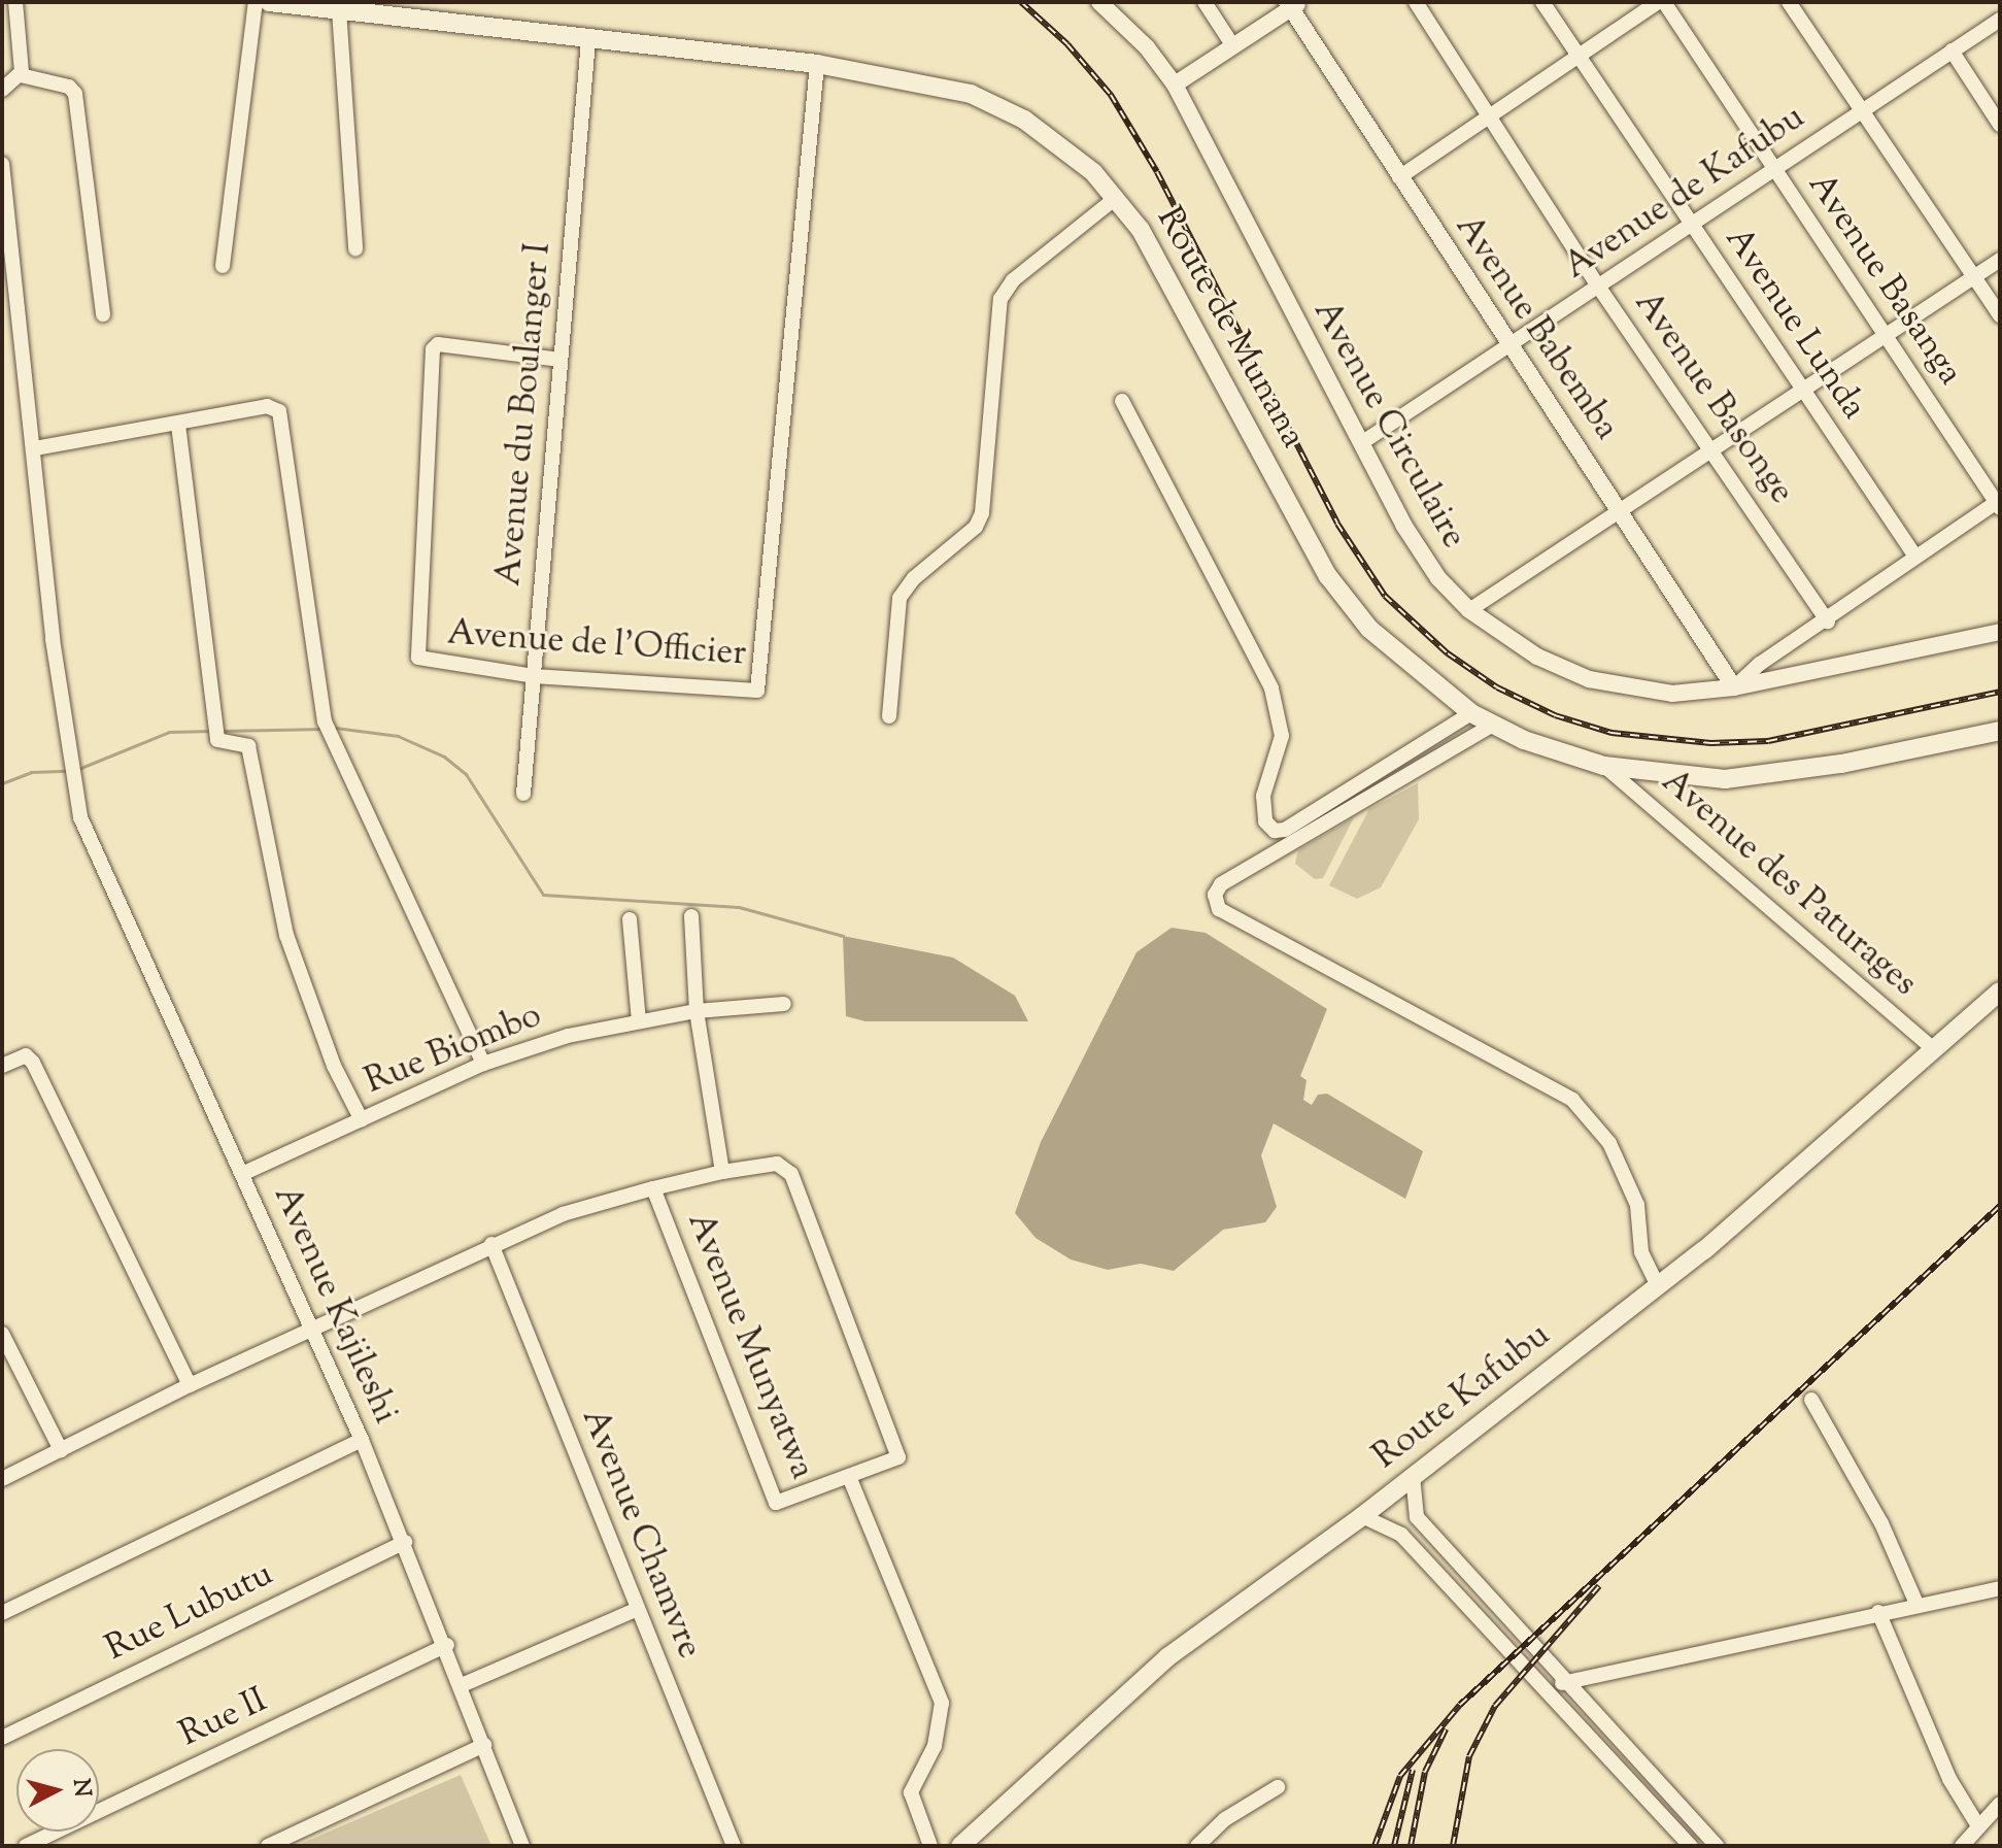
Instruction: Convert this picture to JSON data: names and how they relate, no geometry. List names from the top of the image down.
{
  "streets": {
    "main road": ["Route de Munana", "Route Kafubu"],
    "street": [
      "Avenue de Kafubu",
      "Avenue Basanga",
      "Avenue Lunda",
      "Avenue Babemba",
      "Avenue Basonge",
      "Avenue du Boulanger I",
      "Avenue Circulaire",
      "Avenue de l'Officier",
      "Avenue des Paturages",
      "Rue Biombo",
      "Avenue Kajileshi",
      "Avenue Munyatwa",
      "Avenue Chamvre",
      "Rue Lubutu",
      "Rue II"
    ]
  },
  "crossings": [
    ["Avenue de Kafubu", "Avenue Basanga"],
    ["Avenue de Kafubu", "Avenue Lunda"],
    ["Avenue de Kafubu", "Avenue Babemba"],
    ["Avenue de Kafubu", "Avenue Basonge"],
    ["Avenue de Kafubu", "Avenue Circulaire"],
    ["Route de Munana", "Avenue du Boulanger I"],
    ["Route de Munana", "Avenue de l'Officier"],
    ["Route de Munana", "Avenue des Paturages"],
    ["Avenue Babemba", "Avenue Circulaire"],
    ["Avenue du Boulanger I", "Avenue de l'Officier"],
    ["Avenue des Paturages", "Route Kafubu"],
    ["Rue Biombo", "Avenue Kajileshi"],
    ["Avenue Kajileshi", "Rue Lubutu"],
    ["Avenue Kajileshi", "Rue II"]
  ],
  "north": "right"
}
